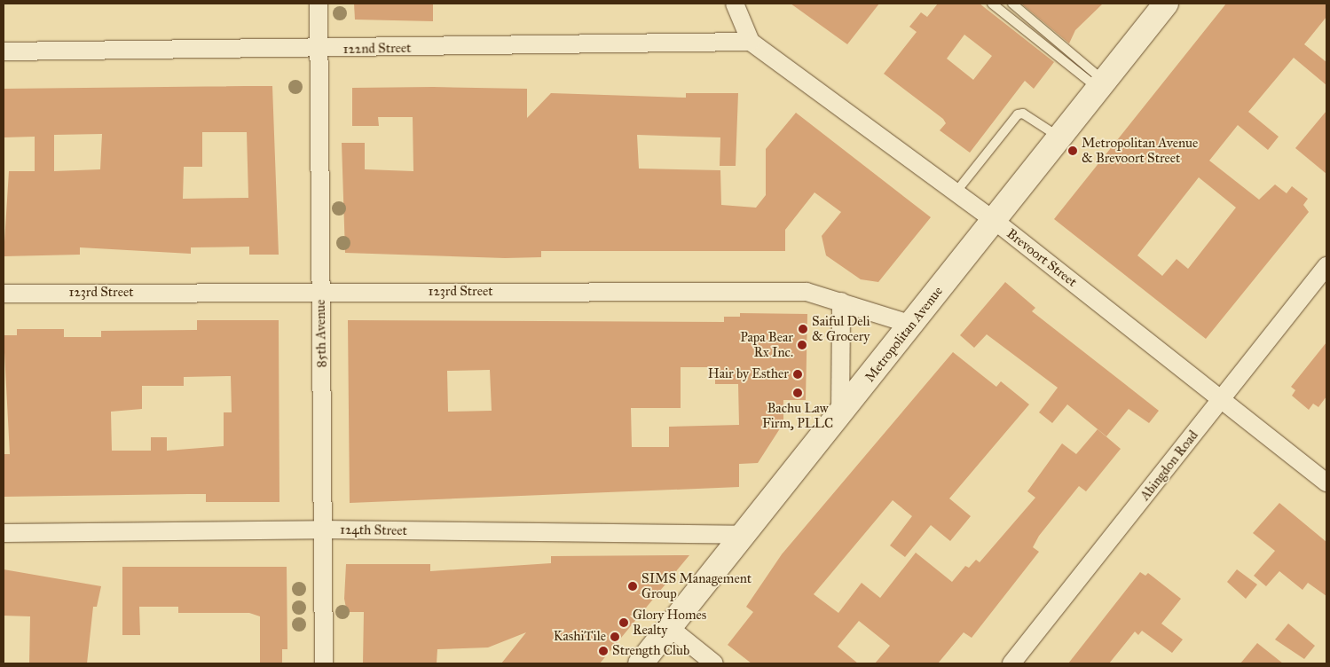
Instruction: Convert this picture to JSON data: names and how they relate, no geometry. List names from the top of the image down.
{
  "streets": {
    "main road": ["Metropolitan Avenue"],
    "street": [
      "122nd Street",
      "Brevoort Street",
      "123rd Street",
      "85th Avenue",
      "Abingdon Road",
      "124th Street"
    ]
  },
  "crossings": [
    ["122nd Street", "Brevoort Street"],
    ["122nd Street", "85th Avenue"],
    ["Brevoort Street", "Metropolitan Avenue"],
    ["Brevoort Street", "Abingdon Road"],
    ["123rd Street", "85th Avenue"],
    ["123rd Street", "Metropolitan Avenue"],
    ["85th Avenue", "124th Street"],
    ["Metropolitan Avenue", "124th Street"]
  ],
  "places": [
    "Metropolitan Avenue & Brevoort Street",
    "Saiful Deli & Grocery",
    "Papa Bear Rx Inc.",
    "Hair by Esther",
    "Bachu Law Firm, PLLC",
    "SIMS Management Group",
    "Glory Homes Realty",
    "KashiTile",
    "Strength Club"
  ]
}
